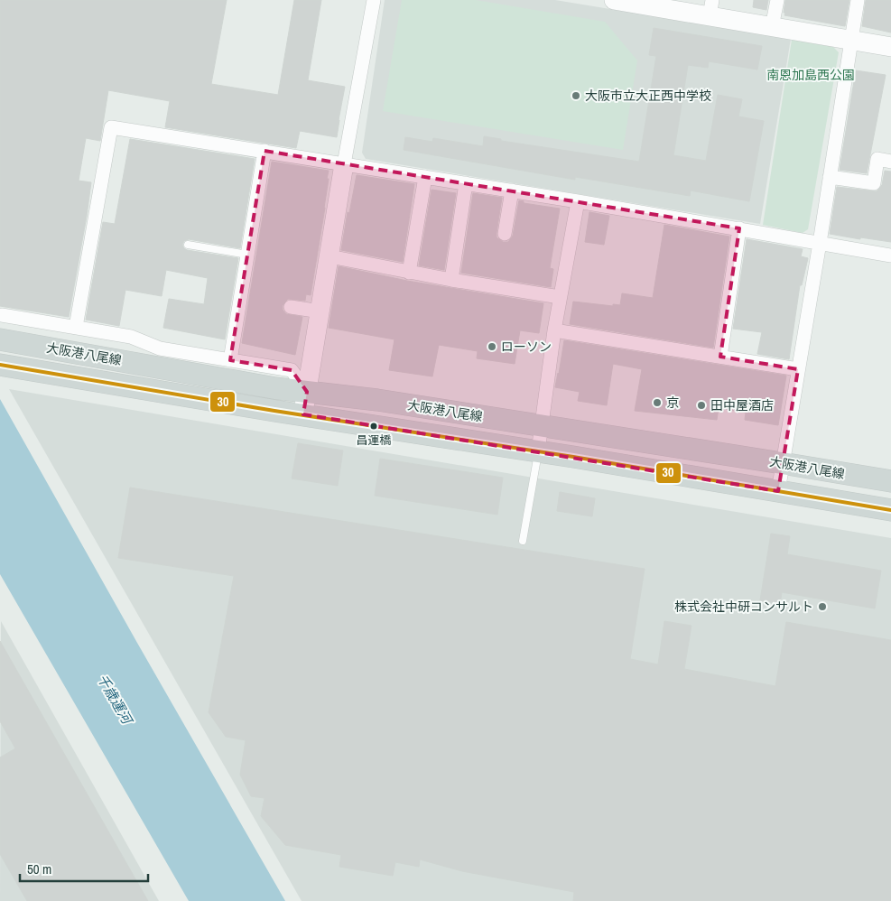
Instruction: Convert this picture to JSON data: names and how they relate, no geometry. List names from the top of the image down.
{
  "streets": {
    "main road": ["大阪港八尾線"]
  },
  "water": ["千歳運河"],
  "parks": ["南恩加島西公園"],
  "places": [
    "大阪市立大正西中学校",
    "ローソン",
    "京",
    "田中屋酒店",
    "昌運橋",
    "株式会社中研コンサルト"
  ],
  "lines": ["transit line 30"],
  "scale_bar": "50 m"
}
